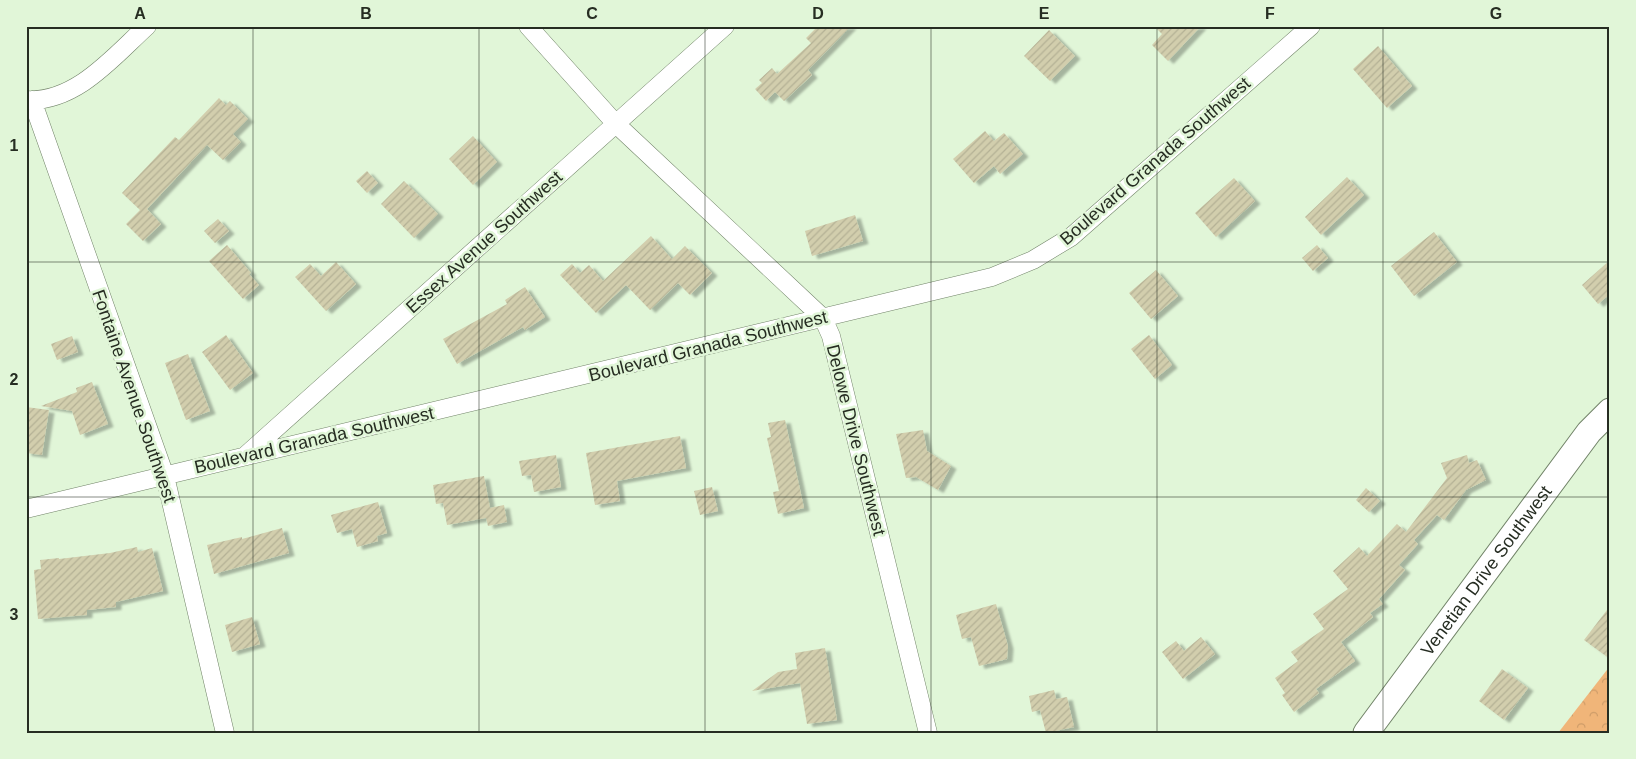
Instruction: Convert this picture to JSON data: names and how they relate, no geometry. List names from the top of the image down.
{
  "streets": {
    "street": [
      "Boulevard Granada Southwest",
      "Essex Avenue Southwest",
      "Fontaine Avenue Southwest",
      "Delowe Drive Southwest",
      "Venetian Drive Southwest"
    ]
  },
  "crossings": [
    ["Boulevard Granada Southwest", "Essex Avenue Southwest"],
    ["Boulevard Granada Southwest", "Fontaine Avenue Southwest"],
    ["Boulevard Granada Southwest", "Delowe Drive Southwest"],
    ["Essex Avenue Southwest", "Delowe Drive Southwest"]
  ],
  "grid": {
    "columns": [
      "A",
      "B",
      "C",
      "D",
      "E",
      "F",
      "G"
    ],
    "rows": ["1", "2", "3"]
  }
}
